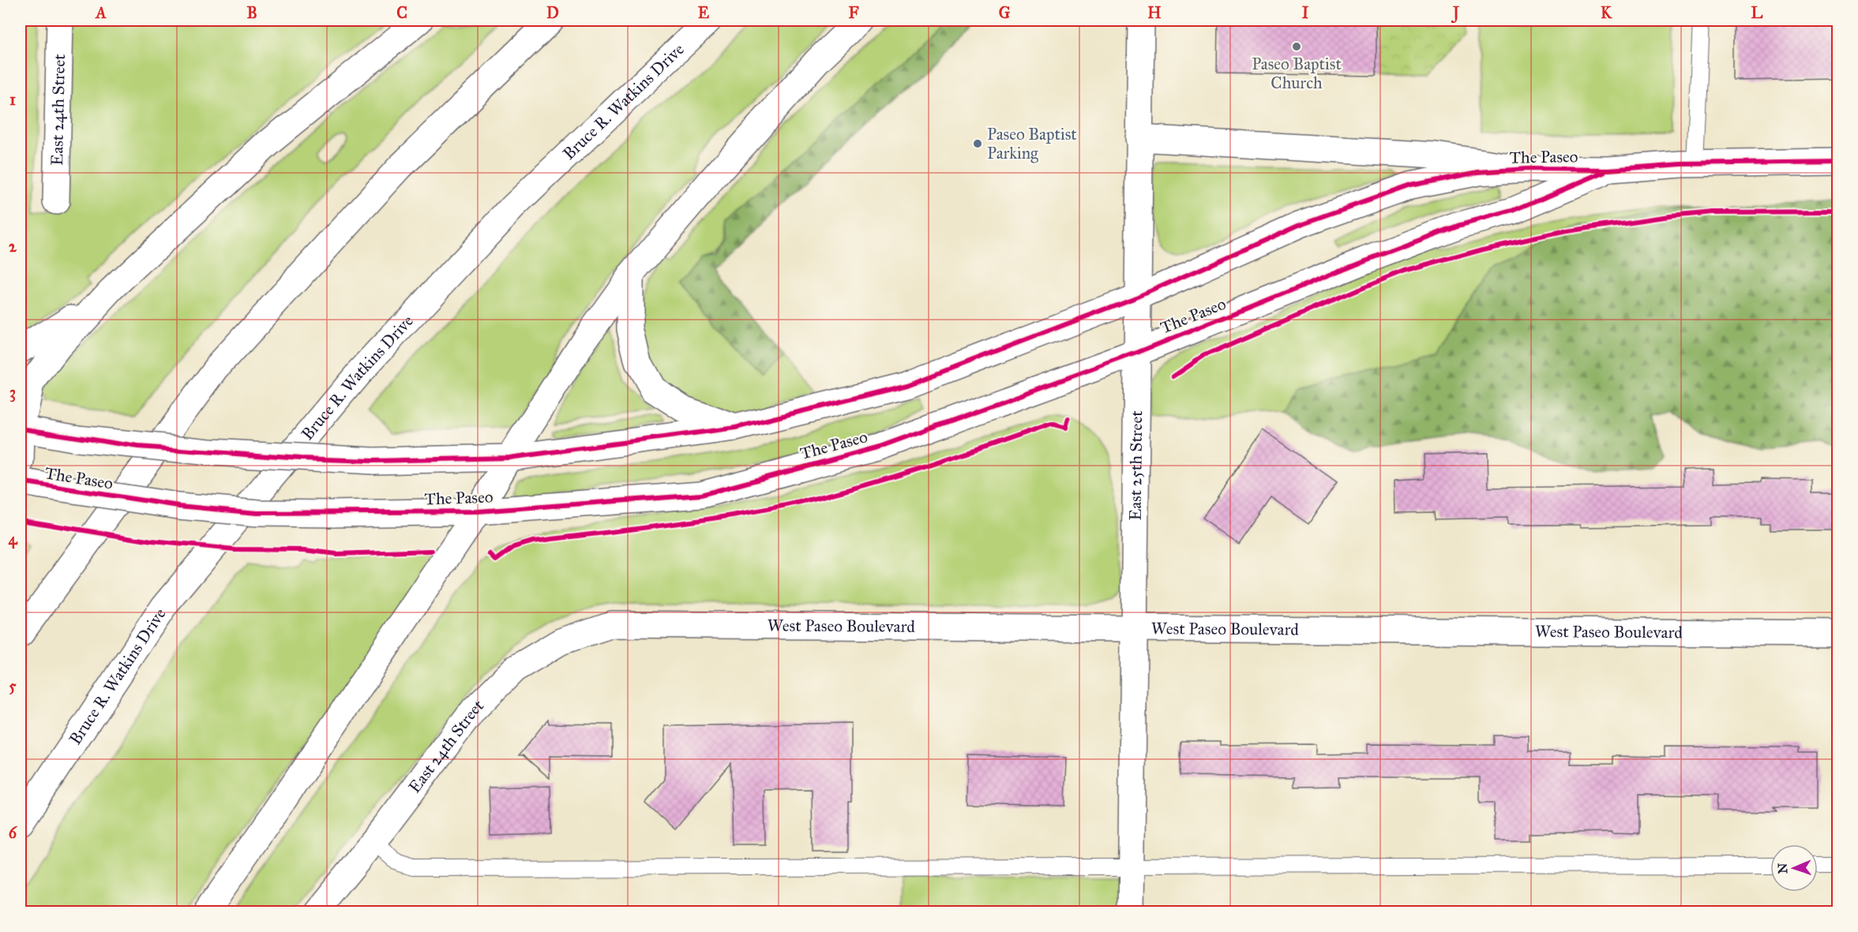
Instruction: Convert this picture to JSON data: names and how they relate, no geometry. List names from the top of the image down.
{
  "streets": {
    "main road": [
      "Bruce R. Watkins Drive",
      "East 24th Street",
      "The Paseo",
      "East 25th Street",
      "West Paseo Boulevard"
    ]
  },
  "crossings": [
    ["East 24th Street", "West Paseo Boulevard"],
    ["The Paseo", "East 25th Street"],
    ["East 25th Street", "West Paseo Boulevard"]
  ],
  "places": ["Paseo Baptist Church", "Paseo Baptist Parking"],
  "north": "left",
  "grid": {
    "columns": [
      "A",
      "B",
      "C",
      "D",
      "E",
      "F",
      "G",
      "H",
      "I",
      "J",
      "K",
      "L"
    ],
    "rows": [
      "1",
      "2",
      "3",
      "4",
      "5",
      "6"
    ]
  }
}
